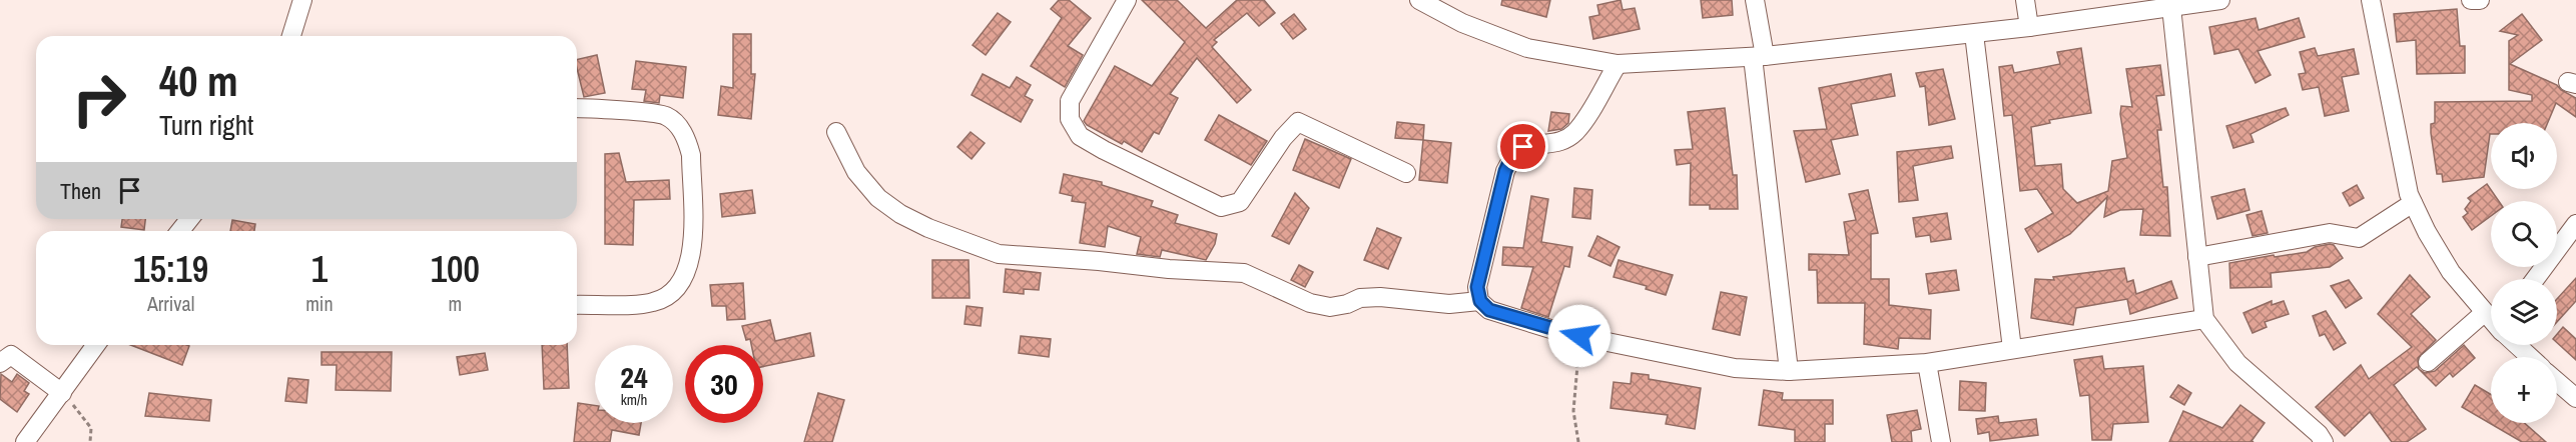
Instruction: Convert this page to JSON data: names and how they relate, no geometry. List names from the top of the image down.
{
  "page": {
    "turn": ["40 m", "Turn right"],
    "map_buttons": "+",
    "then": "Then",
    "eta": [
      "15:19",
      "Arrival",
      "1",
      "min",
      "100",
      "m"
    ],
    "speed": "24 km/h",
    "limit": "30"
  }
}
